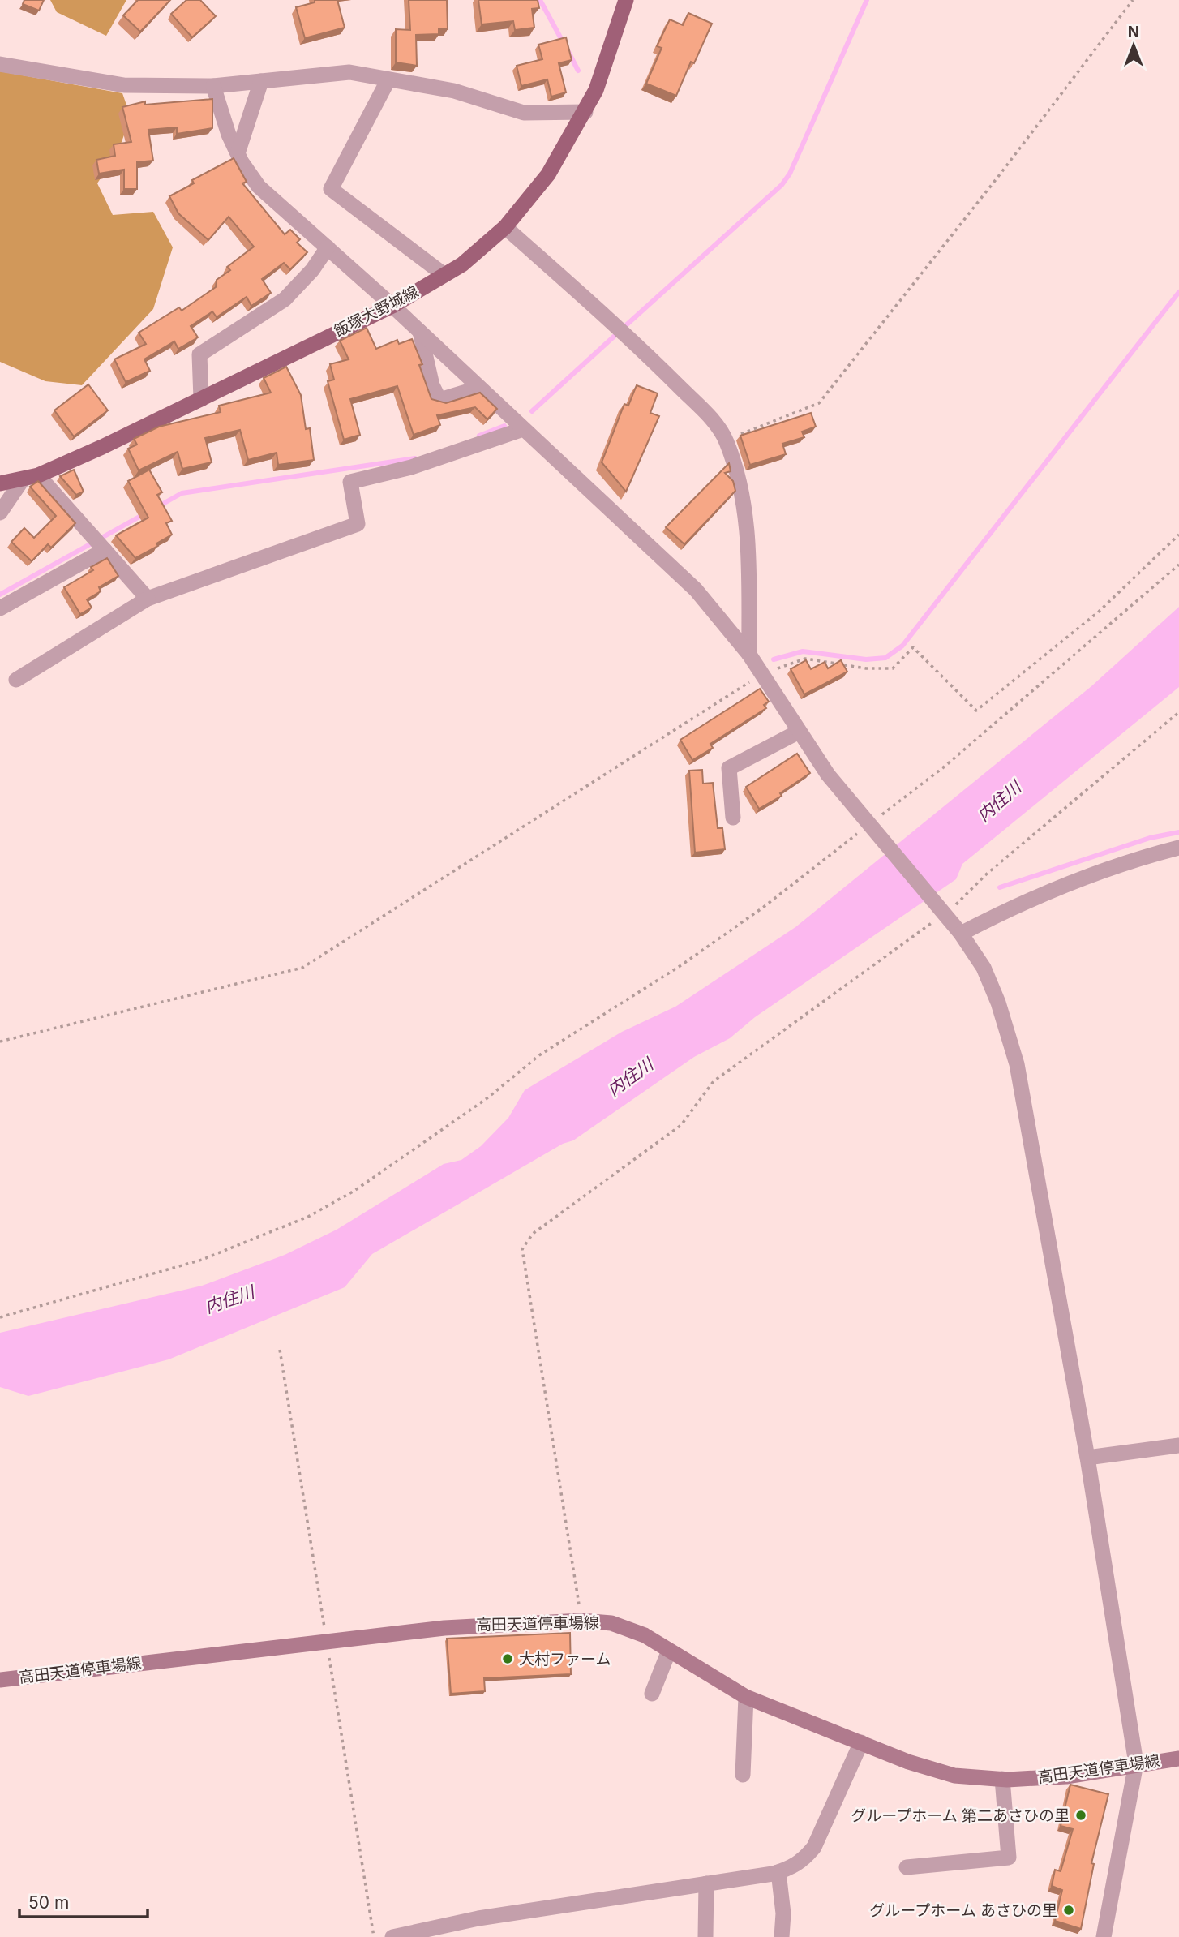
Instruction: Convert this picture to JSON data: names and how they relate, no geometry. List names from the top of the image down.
{
  "streets": {
    "main road": ["飯塚大野城線", "高田天道停車場線"]
  },
  "water": ["内住川"],
  "places": ["大村ファーム", "グループホーム 第二あさひの里", "グループホーム あさひの里"],
  "scale_bar": "50 m",
  "north": "top"
}
